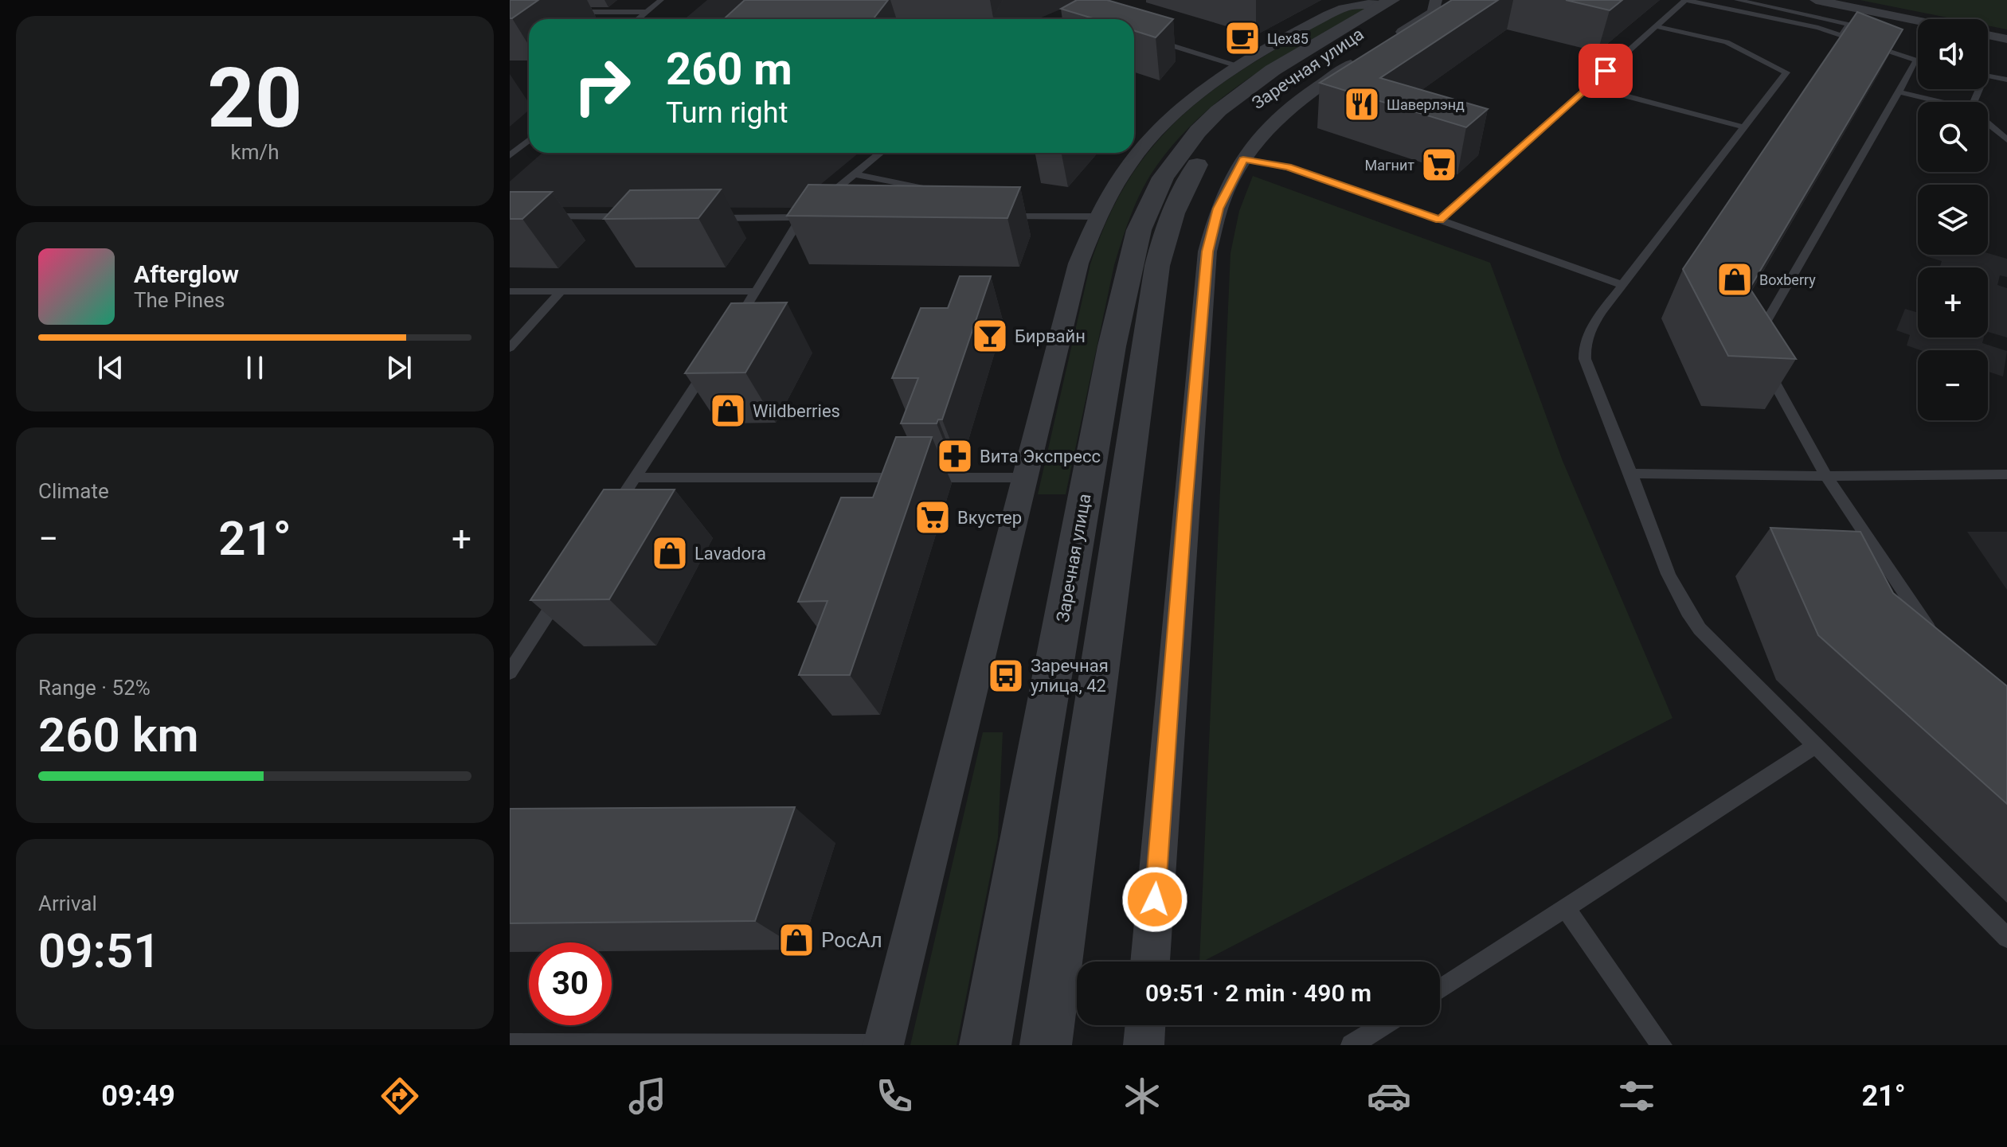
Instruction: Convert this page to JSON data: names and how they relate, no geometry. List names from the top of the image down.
{
  "streets": {
    "street": ["Заречная улица"]
  },
  "places": {
    "cafe": ["Цех85"],
    "restaurant": ["Шаверлэнд"],
    "supermarket": ["Магнит", "Вкустер"],
    "shop": [
      "Boxberry",
      "Wildberries",
      "Lavadora",
      "РосАл"
    ],
    "bar": ["Бирвайн"],
    "pharmacy": ["Вита Экспресс"],
    "bus stop": ["Заречная улица, 42"]
  },
  "page": {
    "tile": [
      ["20", "km/h"],
      "Climate",
      ["Range · 52%", "260 km"],
      ["Arrival", "09:51"]
    ],
    "map_buttons": ["+", "−"],
    "turn": ["260 m", "Turn right"],
    "song": ["Afterglow", "The Pines"],
    "heat": ["−", "21°", "+"],
    "limit": "30",
    "trip": "09:51 · 2 min · 490 m",
    "tabs": ["09:49", "21°"]
  }
}
